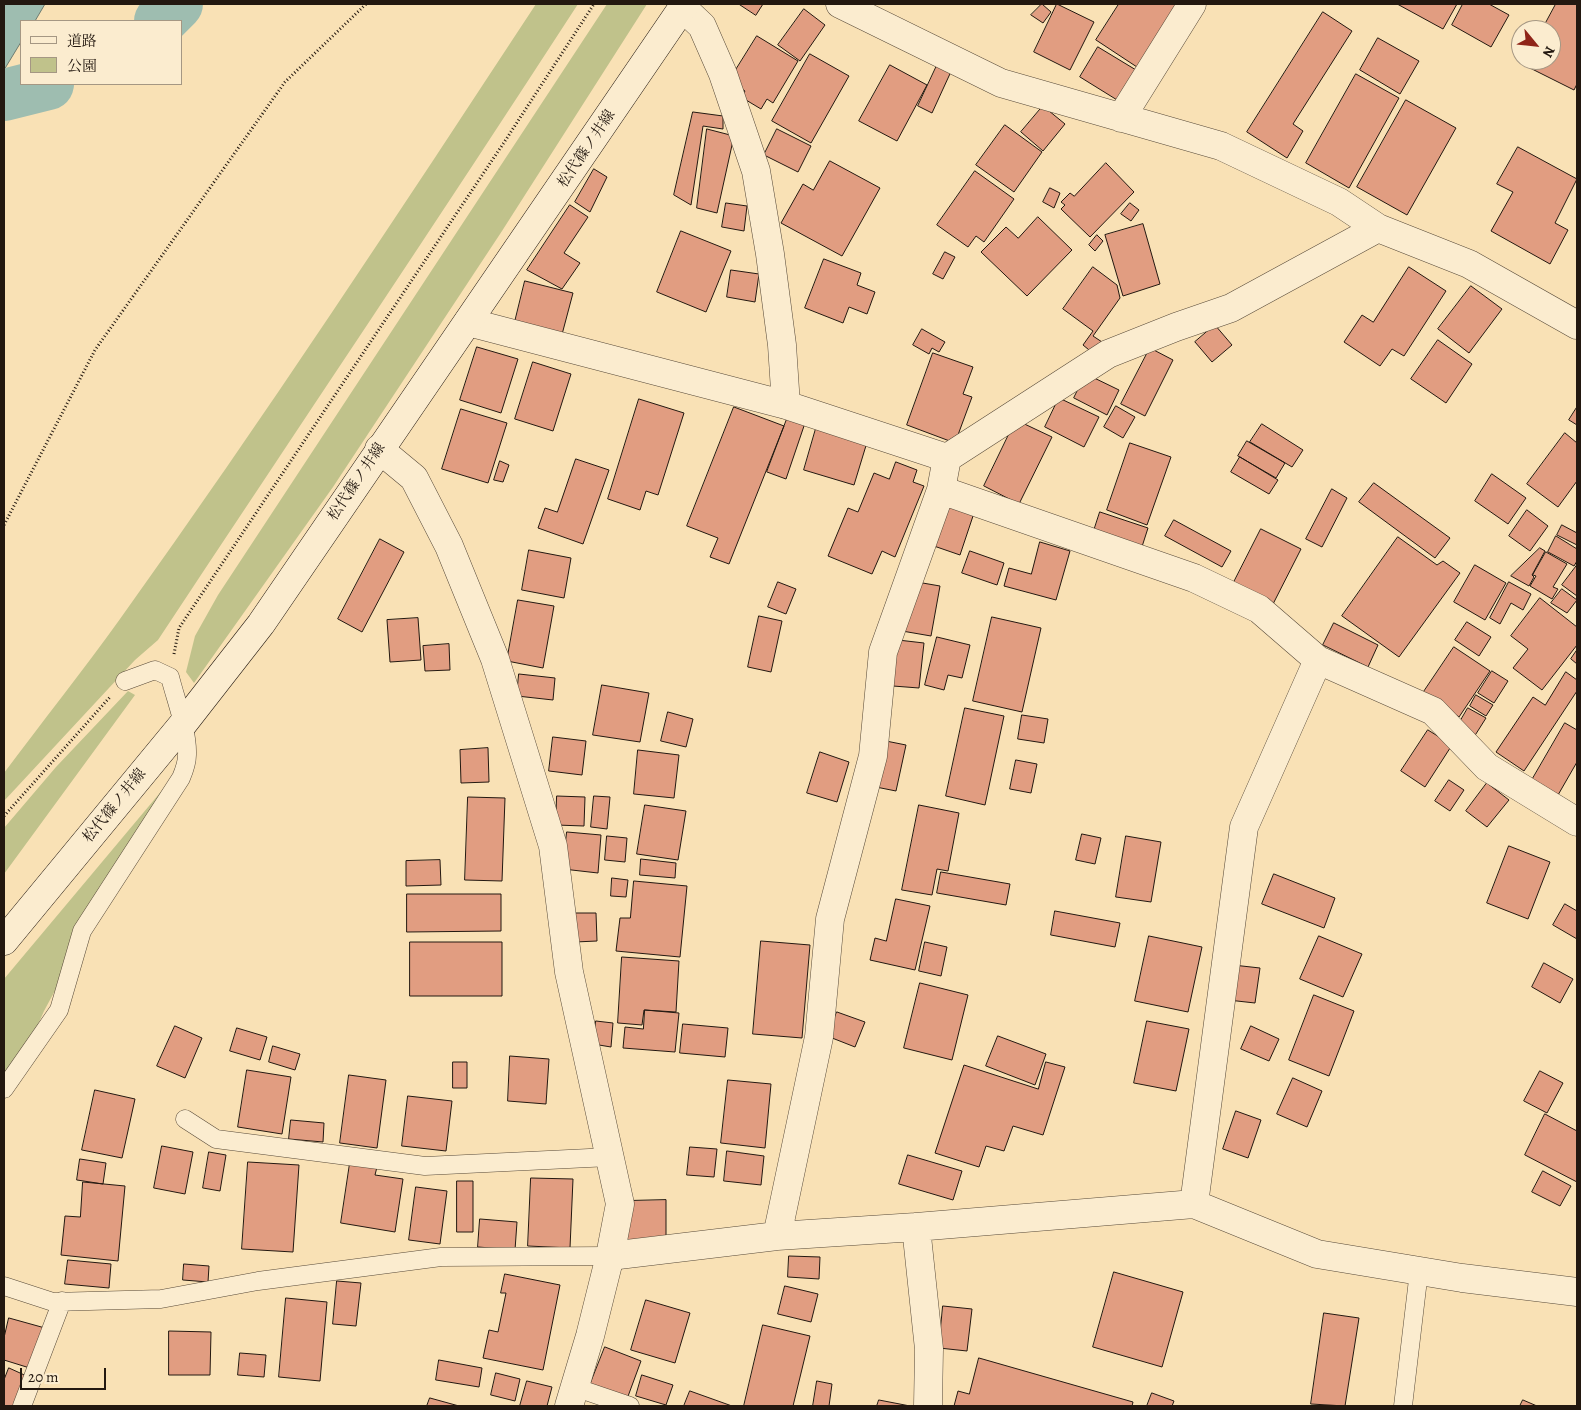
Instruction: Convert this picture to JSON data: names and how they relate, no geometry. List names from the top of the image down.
{
  "streets": {
    "street": ["松代篠ノ井線"]
  },
  "legend": ["道路", "公園"],
  "scale_bar": "20 m",
  "north": "bottom right"
}
